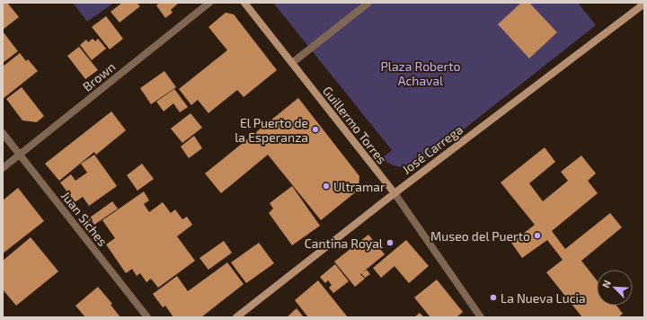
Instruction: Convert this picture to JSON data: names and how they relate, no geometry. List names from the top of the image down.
{
  "streets": {
    "main road": ["Guillermo Torres", "José Carrega"],
    "street": ["Brown", "Juan Siches"]
  },
  "crossings": [
    ["Brown", "Juan Siches"],
    ["Guillermo Torres", "José Carrega"]
  ],
  "parks": ["Plaza Roberto Achaval"],
  "places": [
    "El Puerto de la Esperanza",
    "Ultramar",
    "Museo del Puerto",
    "Cantina Royal",
    "La Nueva Lucia"
  ],
  "north": "top left"
}
